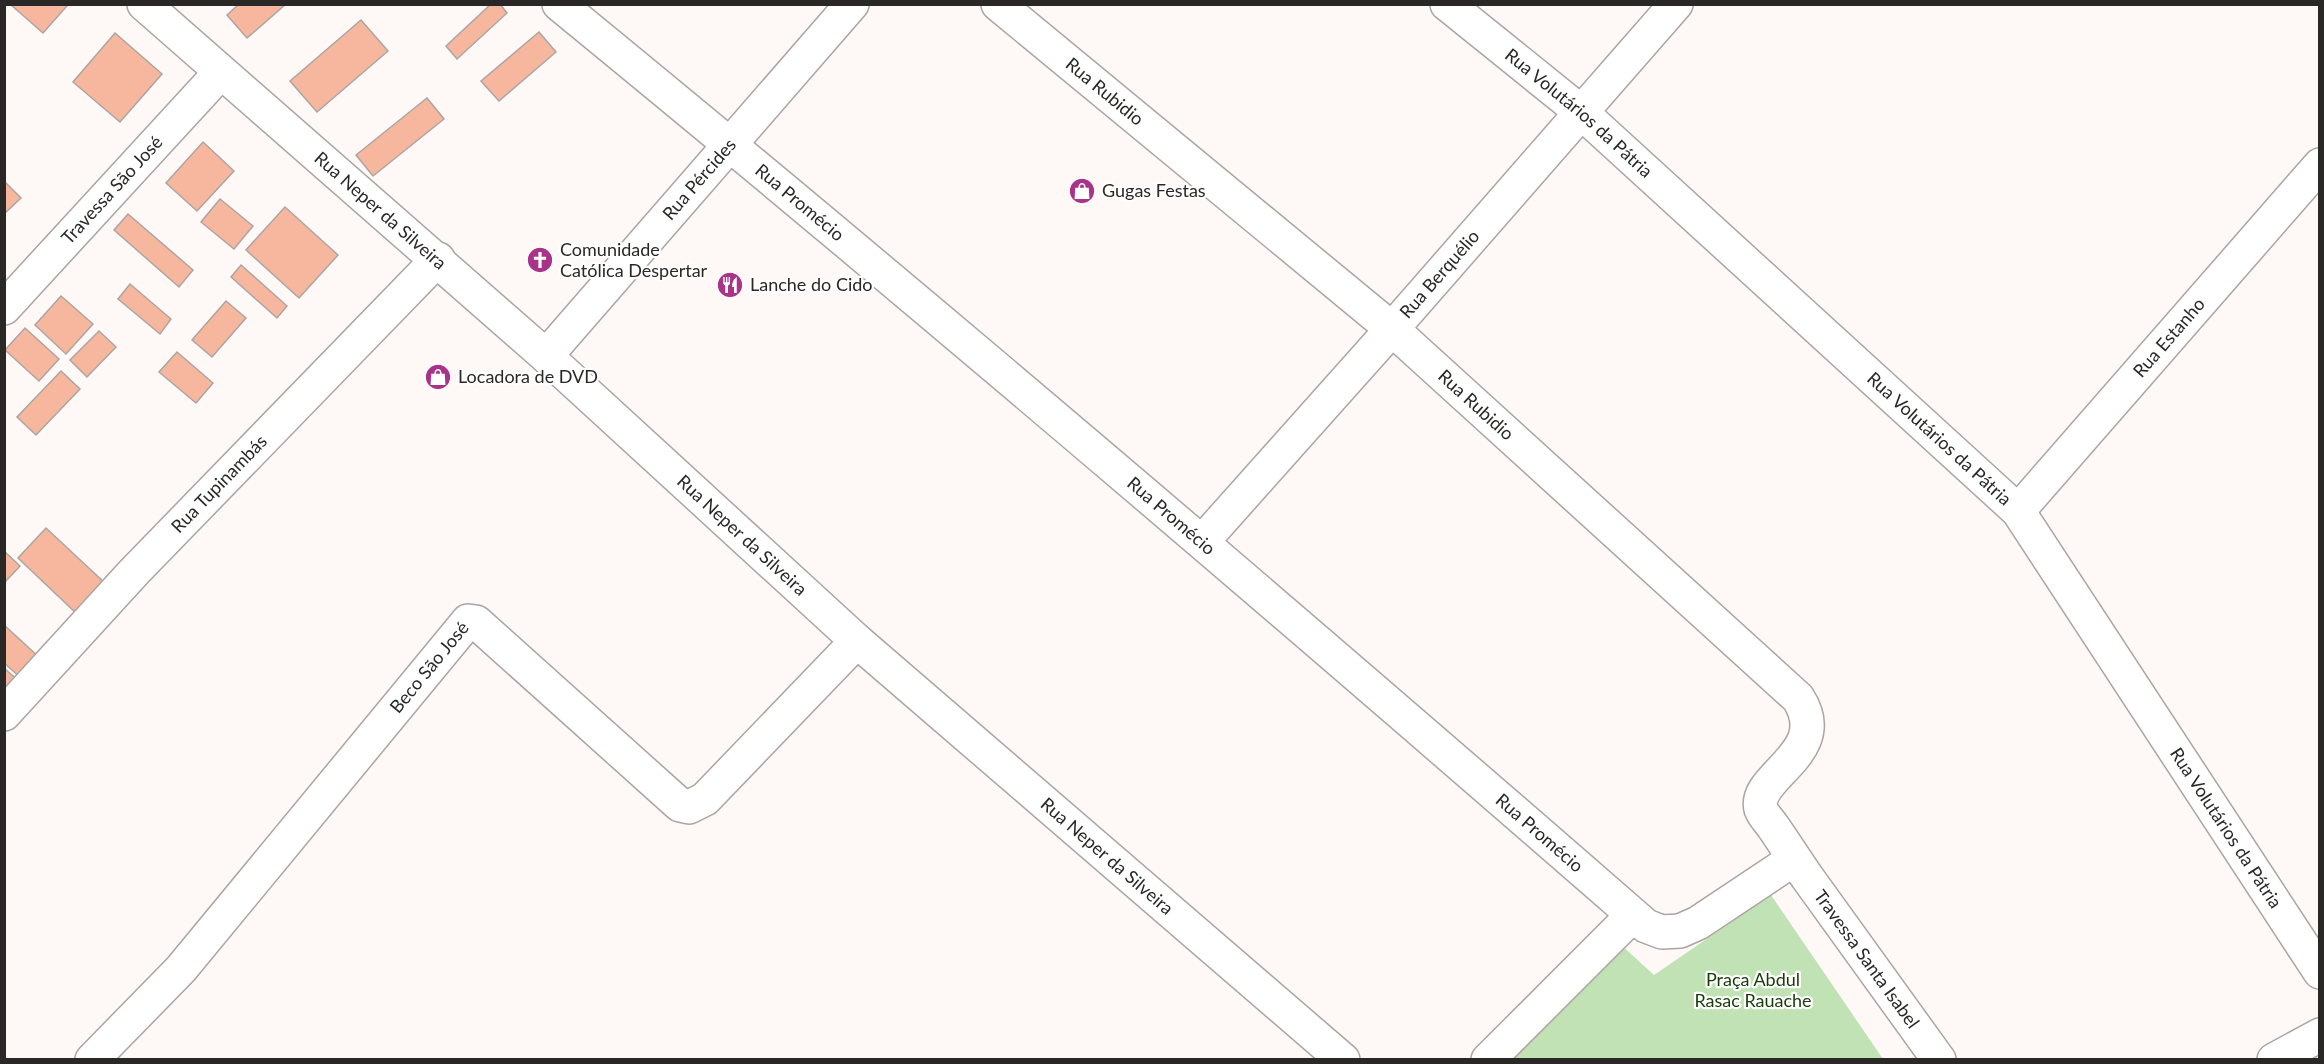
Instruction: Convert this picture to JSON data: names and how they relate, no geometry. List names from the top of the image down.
{
  "streets": {
    "street": [
      "Rua Rubidio",
      "Rua Volutários da Pátria",
      "Rua Pércides",
      "Travessa São José",
      "Rua Promécio",
      "Rua Neper da Silveira",
      "Rua Berquélio",
      "Rua Estanho",
      "Rua Tupinambás",
      "Beco São José",
      "Travessa Santa Isabel"
    ]
  },
  "crossings": [
    ["Rua Rubidio", "Rua Promécio"],
    ["Rua Rubidio", "Rua Berquélio"],
    ["Rua Rubidio", "Travessa Santa Isabel"],
    ["Rua Volutários da Pátria", "Rua Berquélio"],
    ["Rua Volutários da Pátria", "Rua Estanho"],
    ["Rua Pércides", "Rua Promécio"],
    ["Rua Pércides", "Rua Neper da Silveira"],
    ["Travessa São José", "Rua Neper da Silveira"],
    ["Rua Promécio", "Rua Berquélio"],
    ["Rua Promécio", "Travessa Santa Isabel"],
    ["Rua Neper da Silveira", "Rua Tupinambás"],
    ["Rua Neper da Silveira", "Beco São José"]
  ],
  "parks": ["Praça Abdul Rasac Rauache"],
  "places": {
    "shop": ["Gugas Festas", "Locadora de DVD"],
    "church": ["Comunidade Católica Despertar"],
    "restaurant": ["Lanche do Cido"]
  }
}
